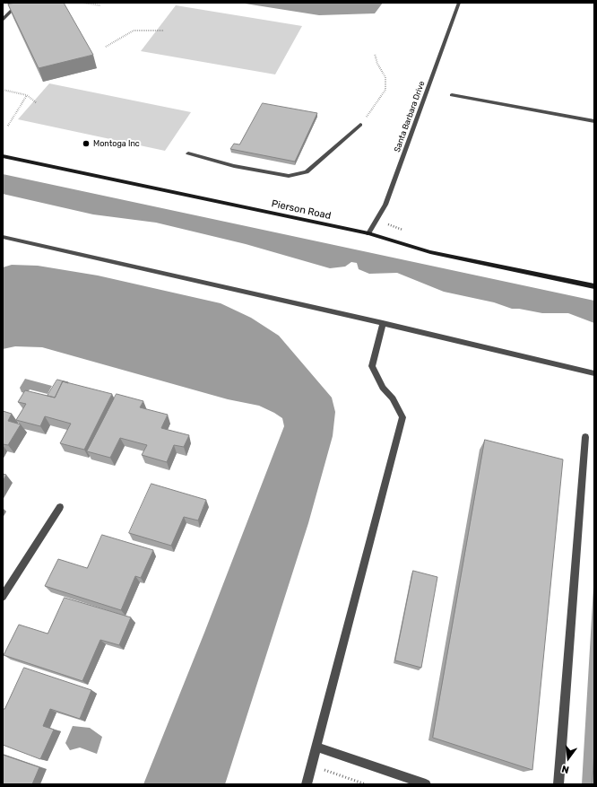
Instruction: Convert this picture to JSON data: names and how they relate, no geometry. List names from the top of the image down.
{
  "streets": {
    "street": ["Santa Barbara Drive", "Pierson Road"]
  },
  "crossings": [
    ["Santa Barbara Drive", "Pierson Road"]
  ],
  "places": ["Montoga Inc"],
  "north": "bottom"
}
